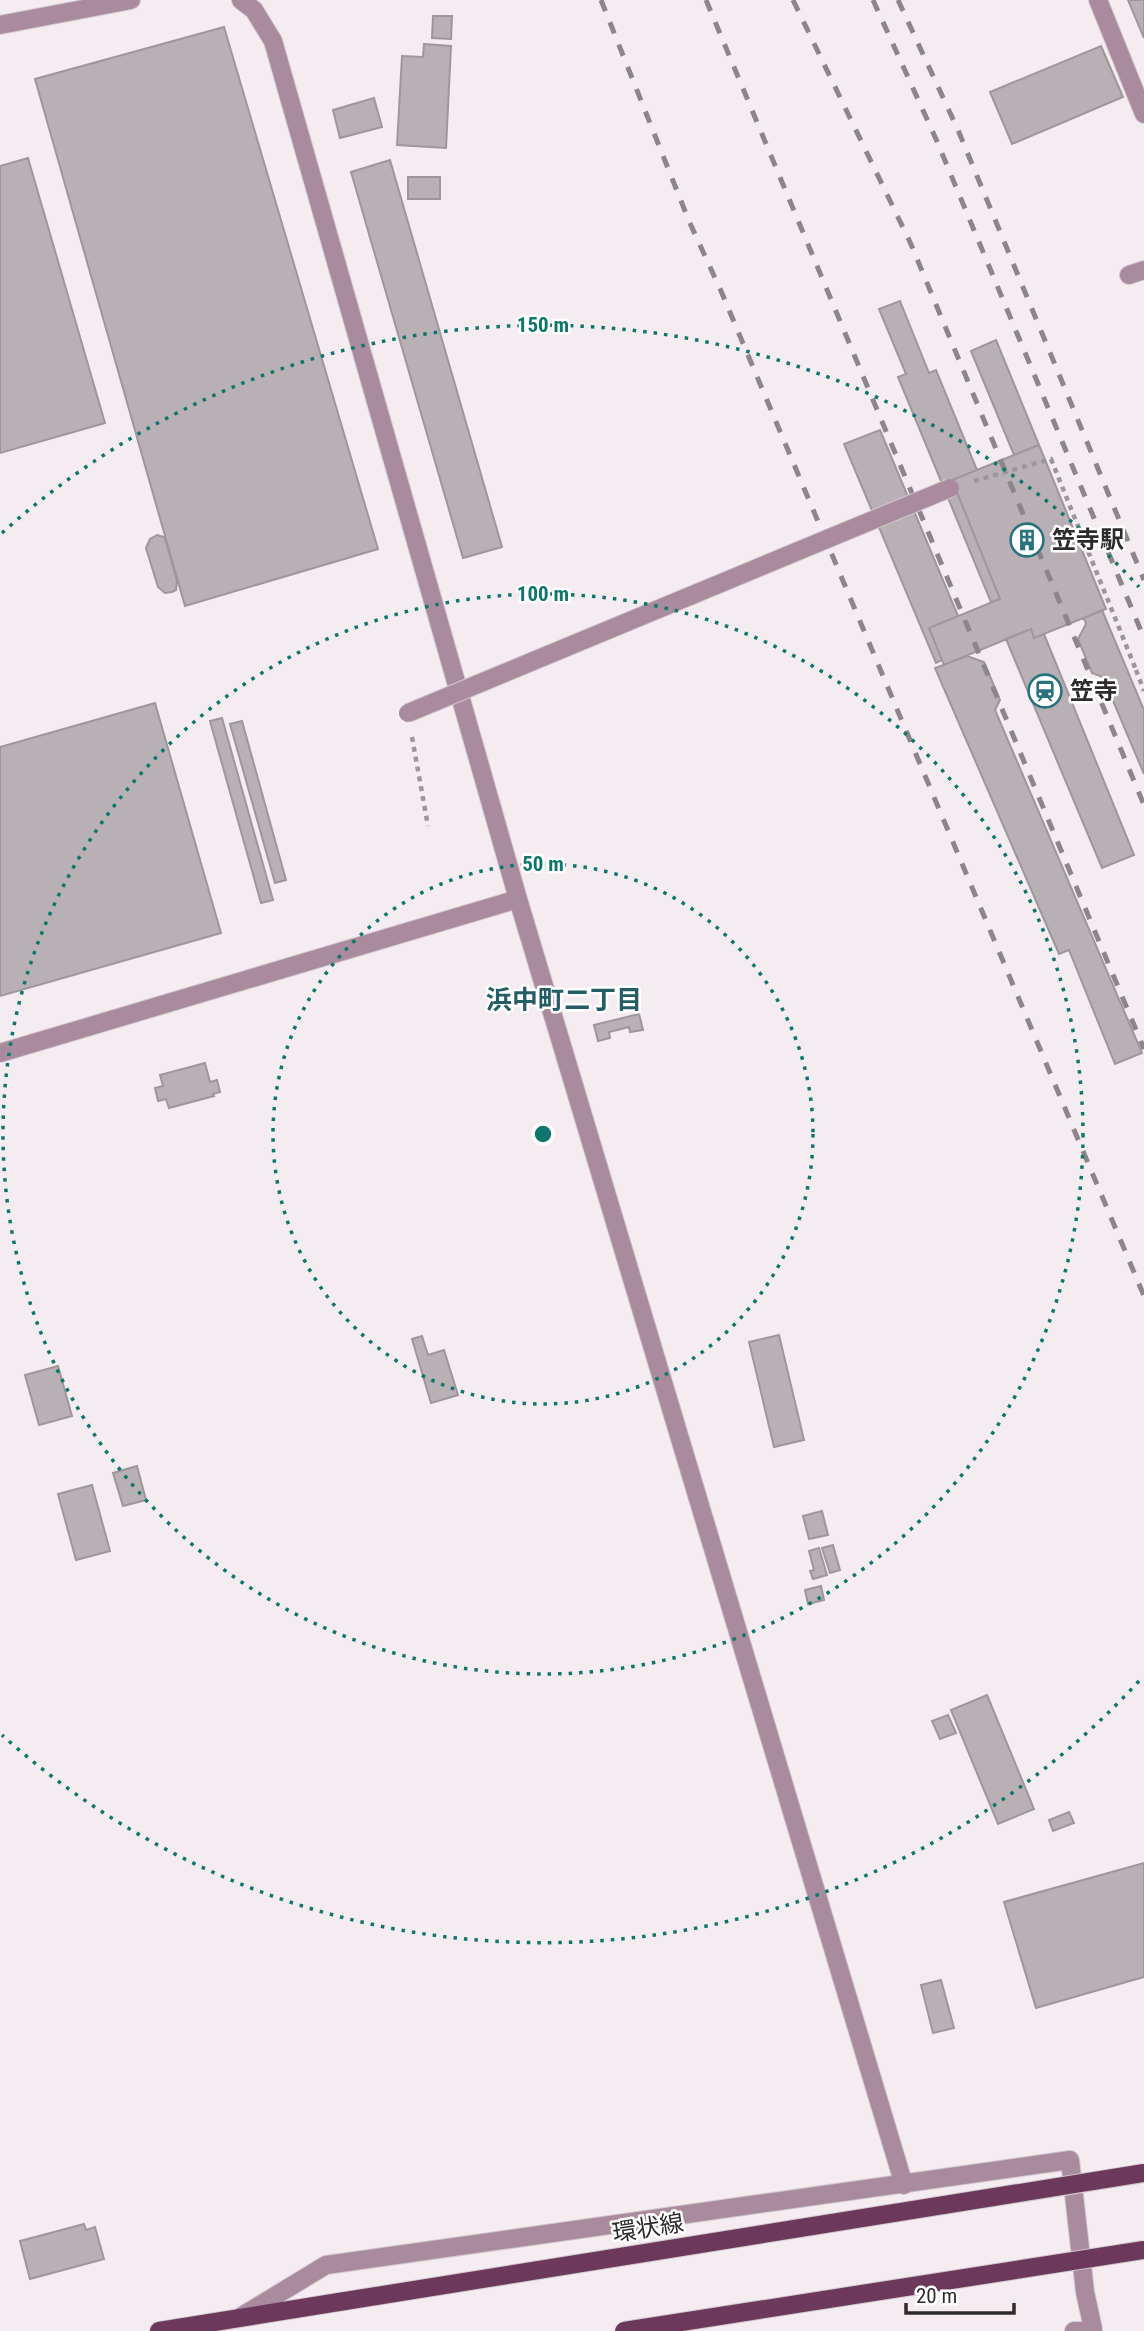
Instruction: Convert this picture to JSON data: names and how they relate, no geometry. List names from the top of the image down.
{
  "streets": {
    "main road": ["環状線"]
  },
  "districts": ["浜中町二丁目"],
  "places": {
    "building": ["笠寺駅"],
    "station": ["笠寺"]
  },
  "scale_bar": "20 m",
  "rings": ["150 m", "100 m", "50 m"]
}
